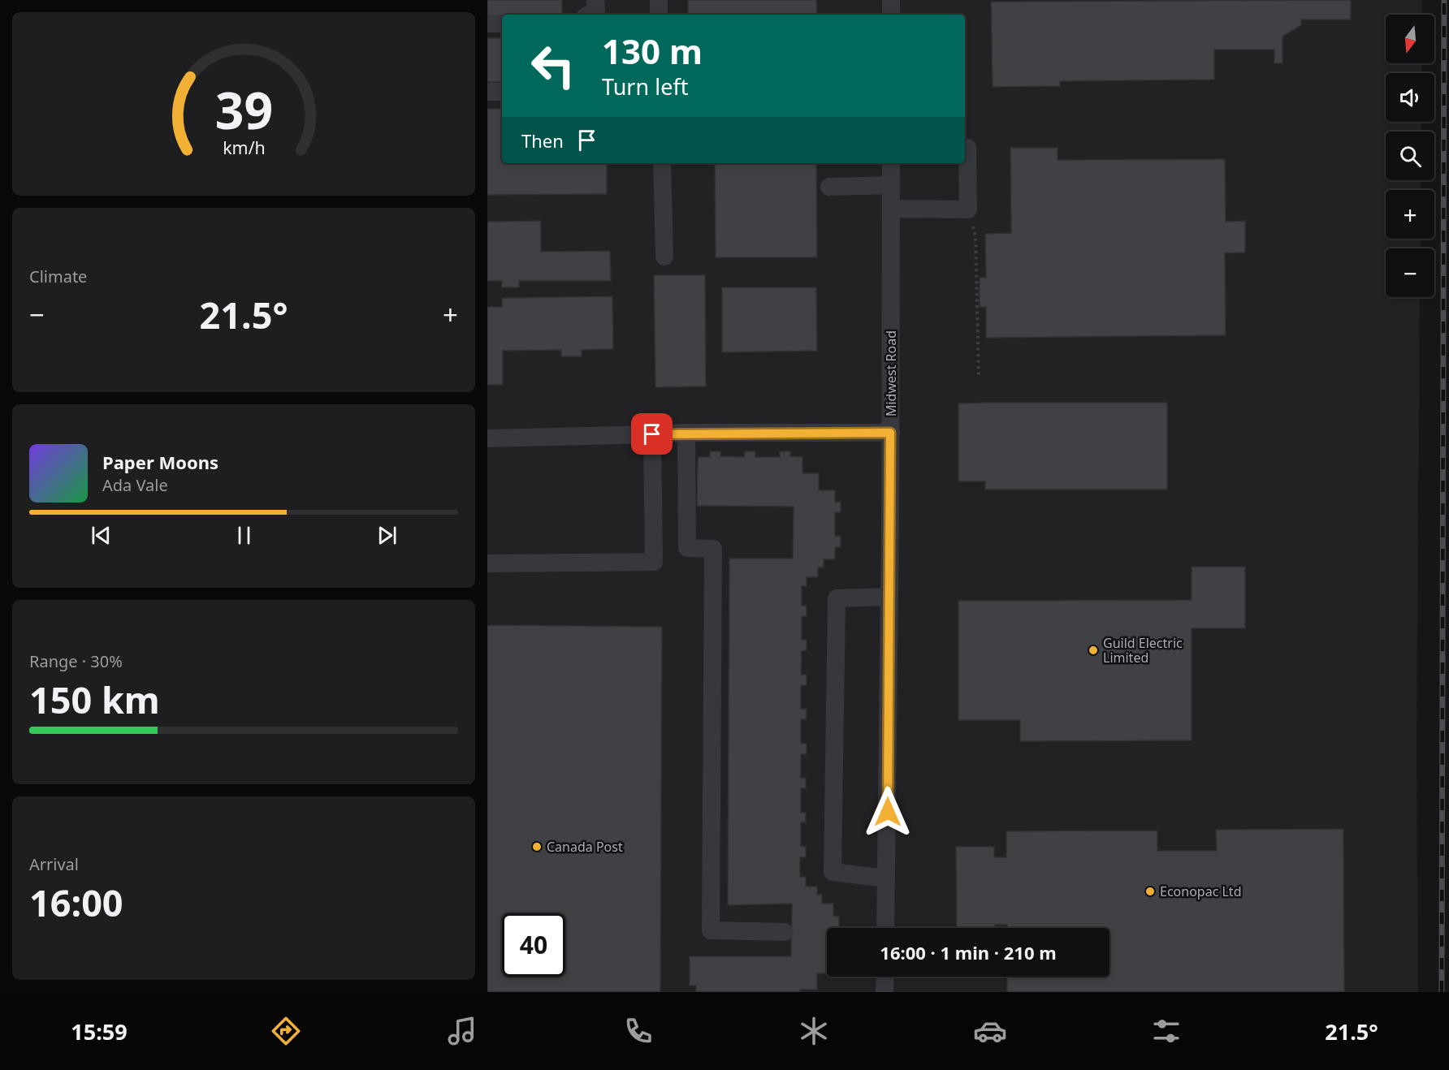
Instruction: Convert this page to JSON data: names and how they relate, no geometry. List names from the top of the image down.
{
  "streets": {
    "street": ["Midwest Road"]
  },
  "places": ["Guild Electric Limited", "Canada Post", "Econopac Ltd"],
  "north": "bottom",
  "page": {
    "map_buttons": ["+", "−"],
    "turn": ["130 m", "Turn left"],
    "then": "Then",
    "tile": [
      "Climate",
      ["Range · 30%", "150 km"],
      ["Arrival", "16:00"]
    ],
    "heat": ["−", "21.5°", "+"],
    "song": ["Paper Moons", "Ada Vale"],
    "limit": "40",
    "trip": "16:00 · 1 min · 210 m",
    "tabs": ["15:59", "21.5°"],
    "gauge": ["39", "km/h"]
  }
}
